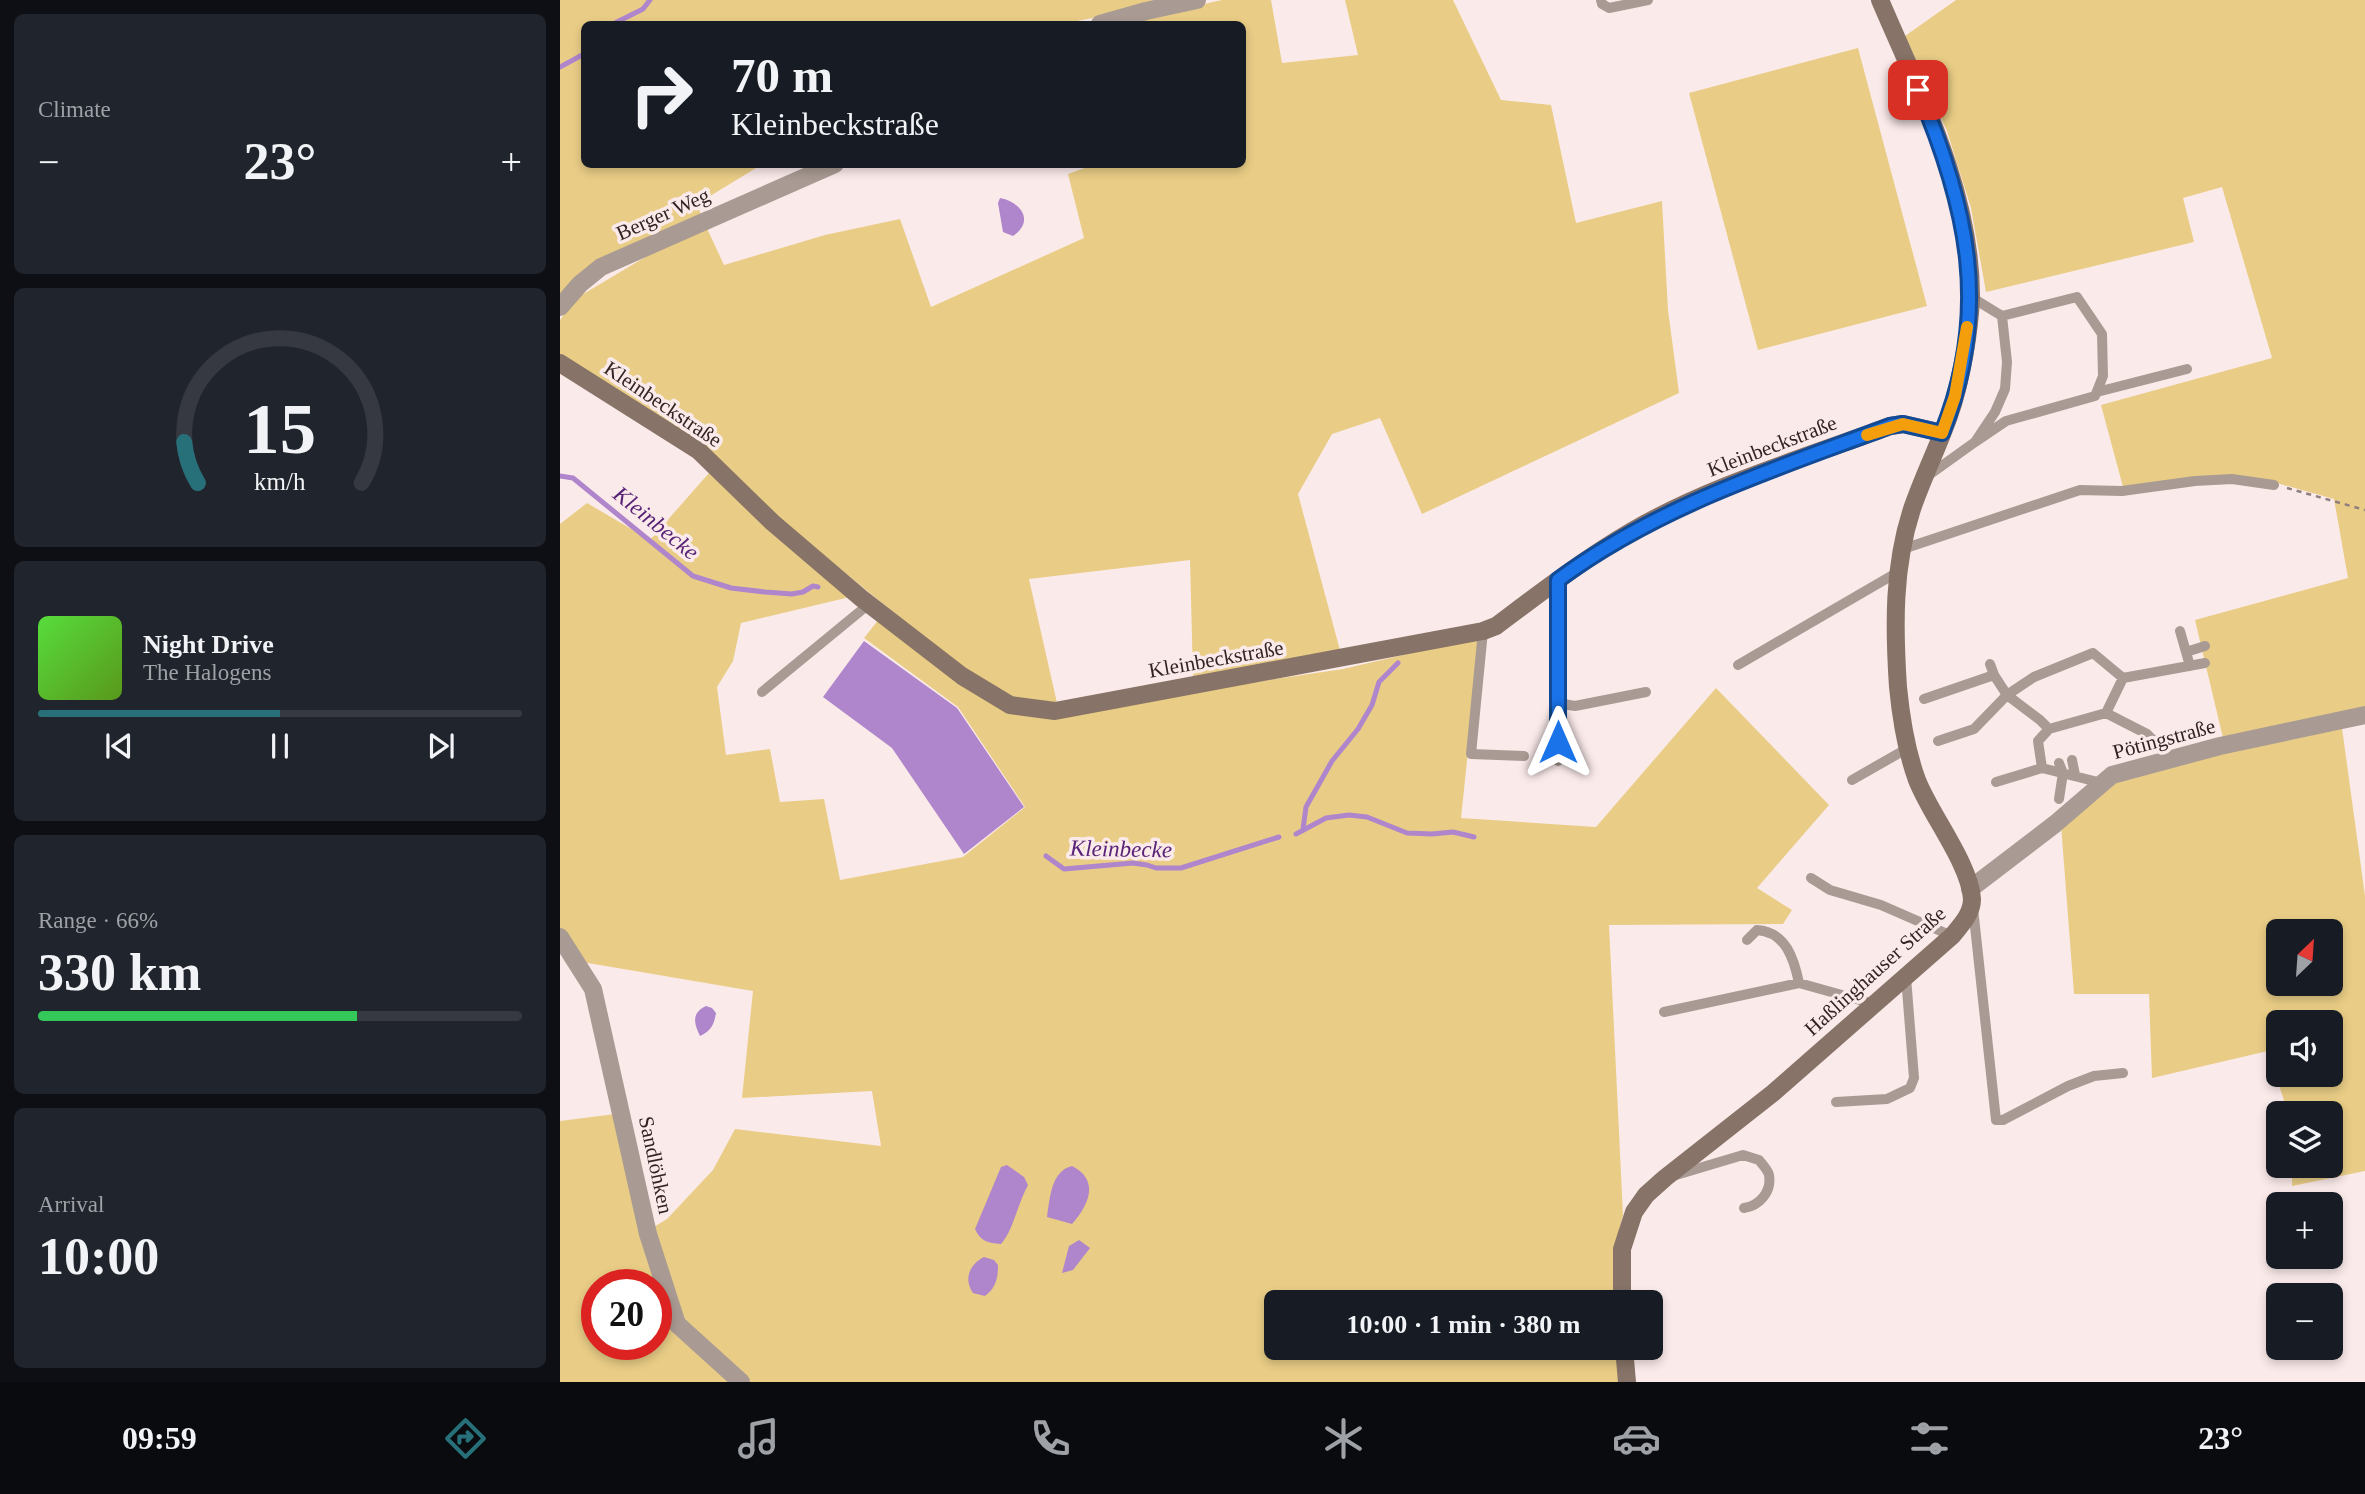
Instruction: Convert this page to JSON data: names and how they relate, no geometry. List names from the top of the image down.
{
  "streets": {
    "street": [
      "Berger Weg",
      "Kleinbeckstraße",
      "Pötingstraße",
      "Haßlinghauser Straße",
      "Sandlöhken"
    ]
  },
  "crossings": [
    ["Pötingstraße", "Haßlinghauser Straße"]
  ],
  "water": ["Kleinbecke"],
  "north": "top right",
  "page": {
    "tile": [
      "Climate",
      ["Range · 66%", "330 km"],
      ["Arrival", "10:00"]
    ],
    "turn": ["70 m", "Kleinbeckstraße"],
    "heat": ["−", "23°", "+"],
    "song": ["Night Drive", "The Halogens"],
    "map_buttons": ["+", "−"],
    "limit": "20",
    "trip": "10:00 · 1 min · 380 m",
    "tabs": ["09:59", "23°"],
    "gauge": ["15", "km/h"]
  }
}
